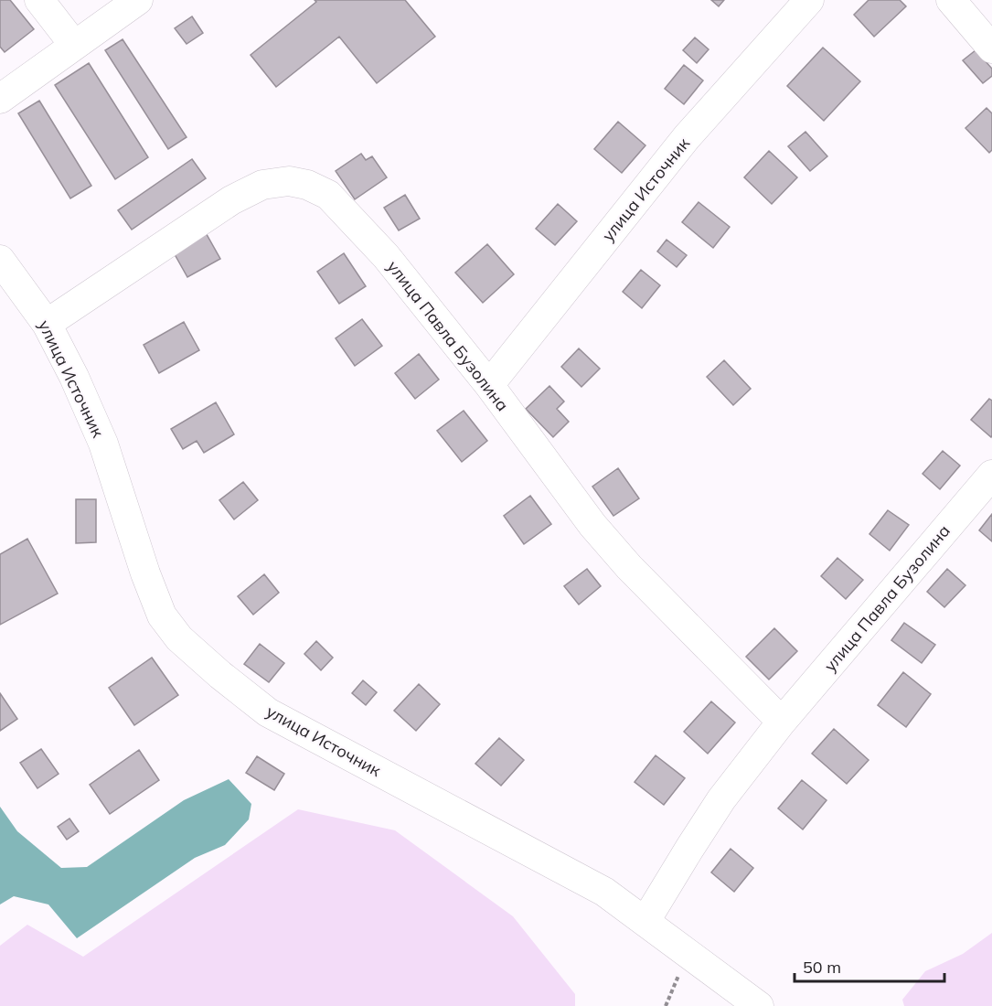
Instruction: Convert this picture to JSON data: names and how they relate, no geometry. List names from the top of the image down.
{
  "streets": {
    "street": ["улица Источник", "улица Павла Бузолина"]
  },
  "crossings": [
    ["улица Источник", "улица Павла Бузолина"]
  ],
  "scale_bar": "50 m"
}
